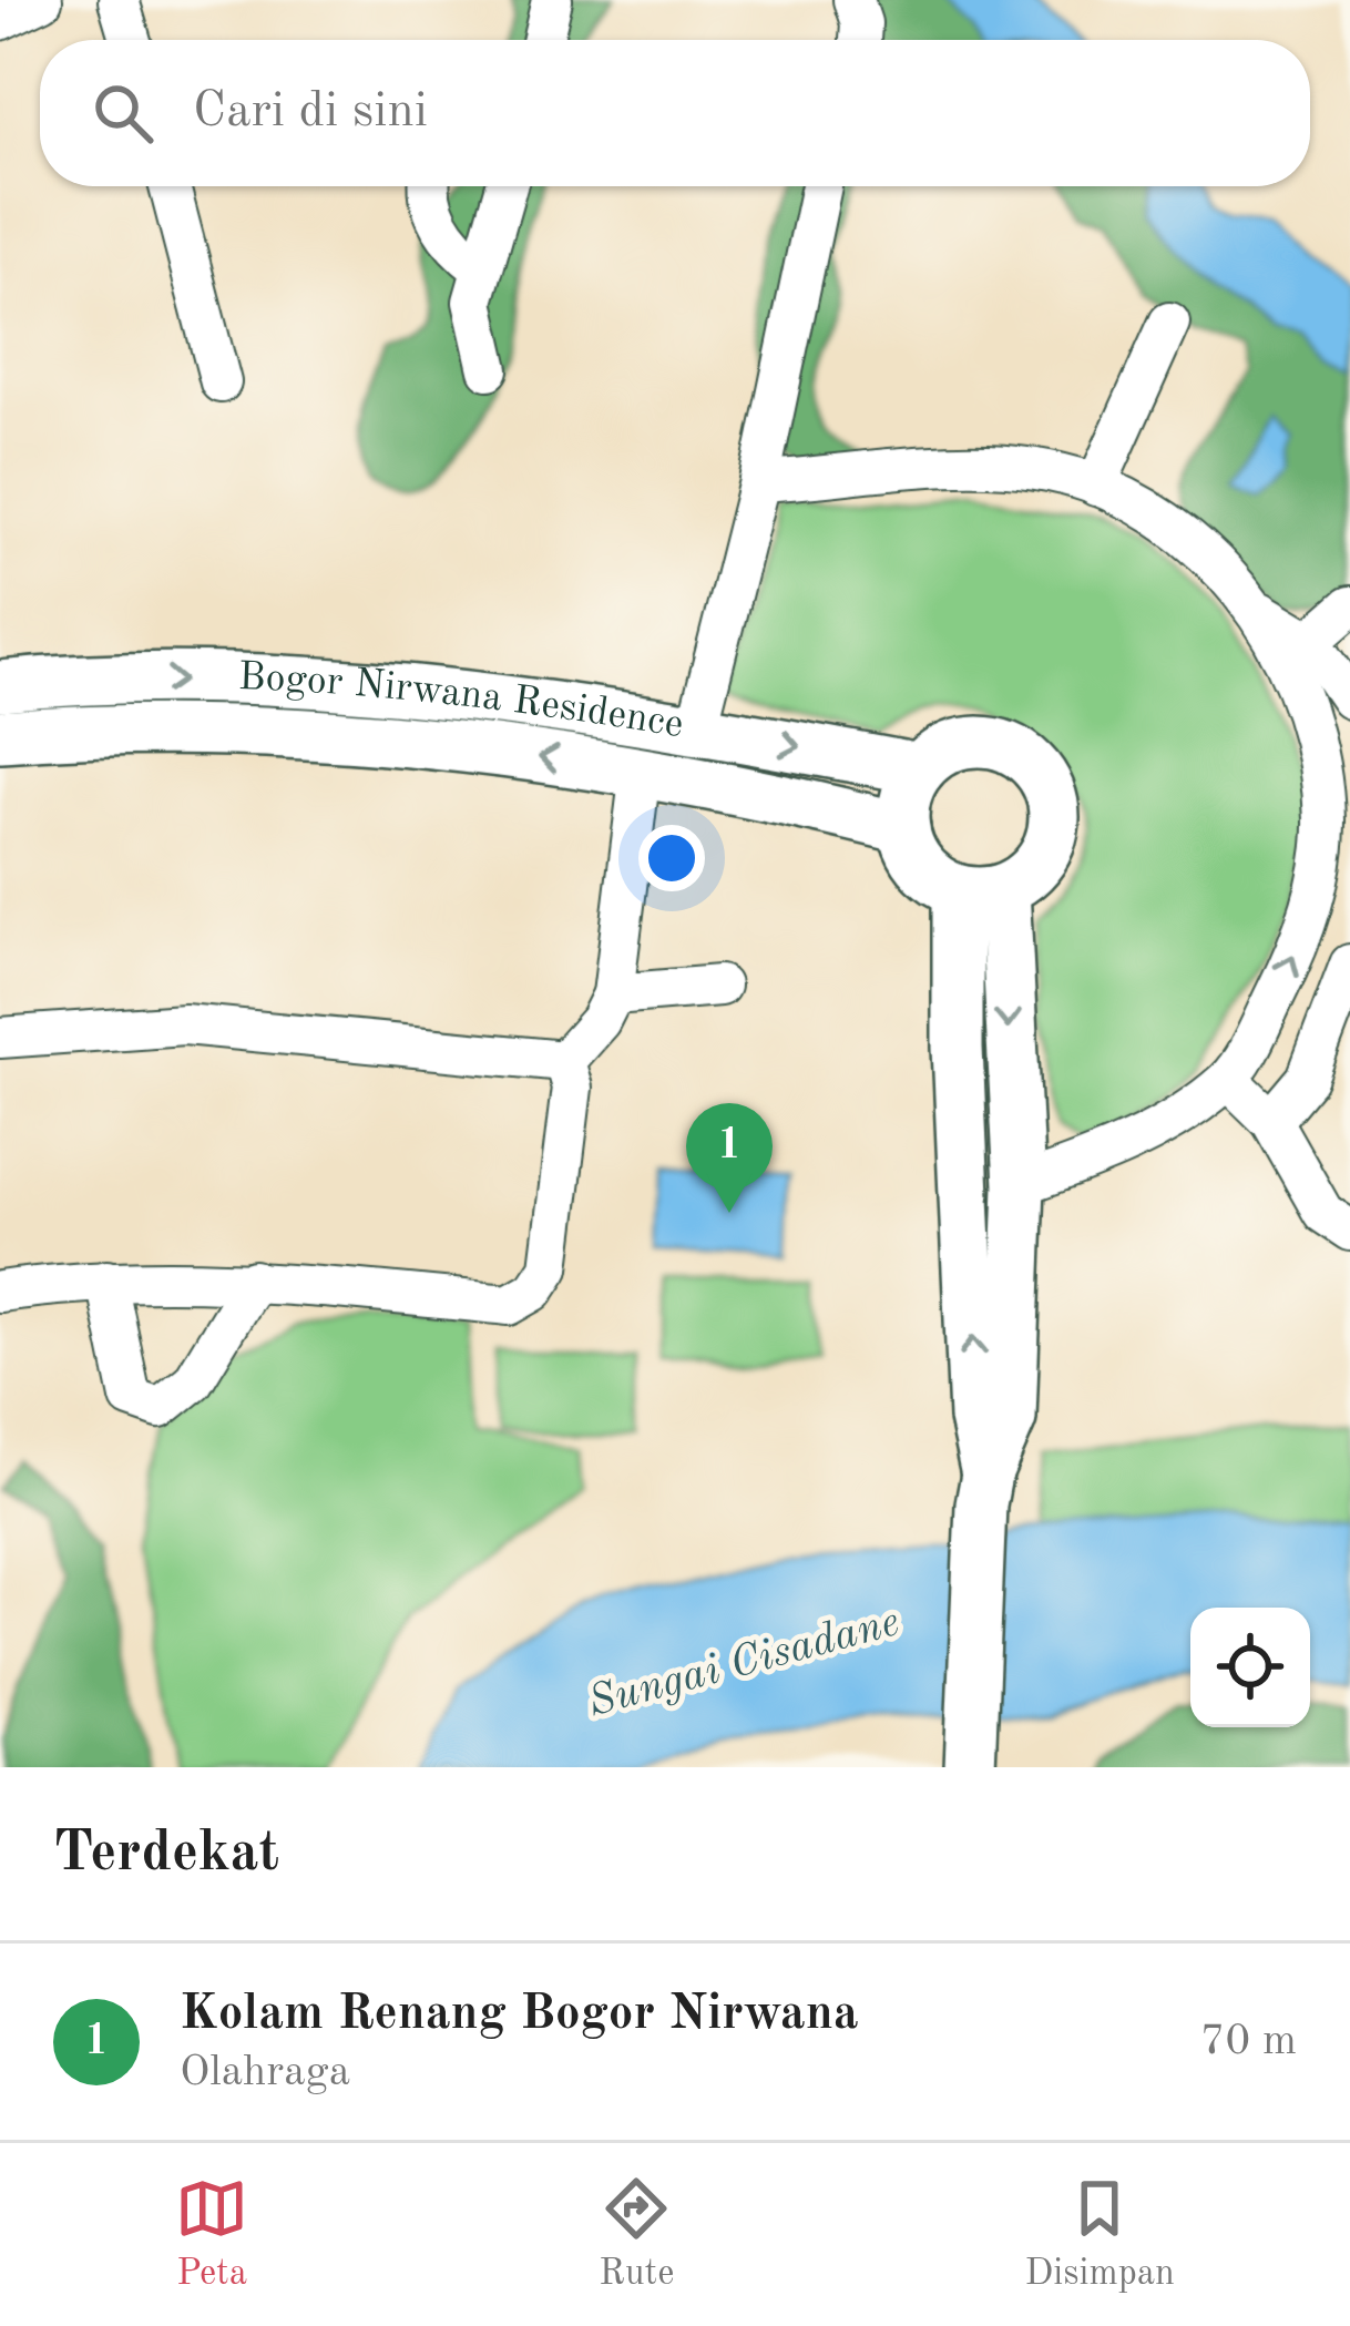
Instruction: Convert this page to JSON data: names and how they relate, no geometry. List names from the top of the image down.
{
  "streets": {
    "street": ["Bogor Nirwana Residence"]
  },
  "water": ["Sungai Cisadane"],
  "page": {
    "search": "Cari di sini",
    "pins": "1",
    "heading": "Terdekat",
    "list": [
      {
        "mark": "1",
        "name": "Kolam Renang Bogor Nirwana",
        "note": "Olahraga",
        "value": "70 m"
      }
    ],
    "nav": ["Peta", "Rute", "Disimpan"]
  }
}
